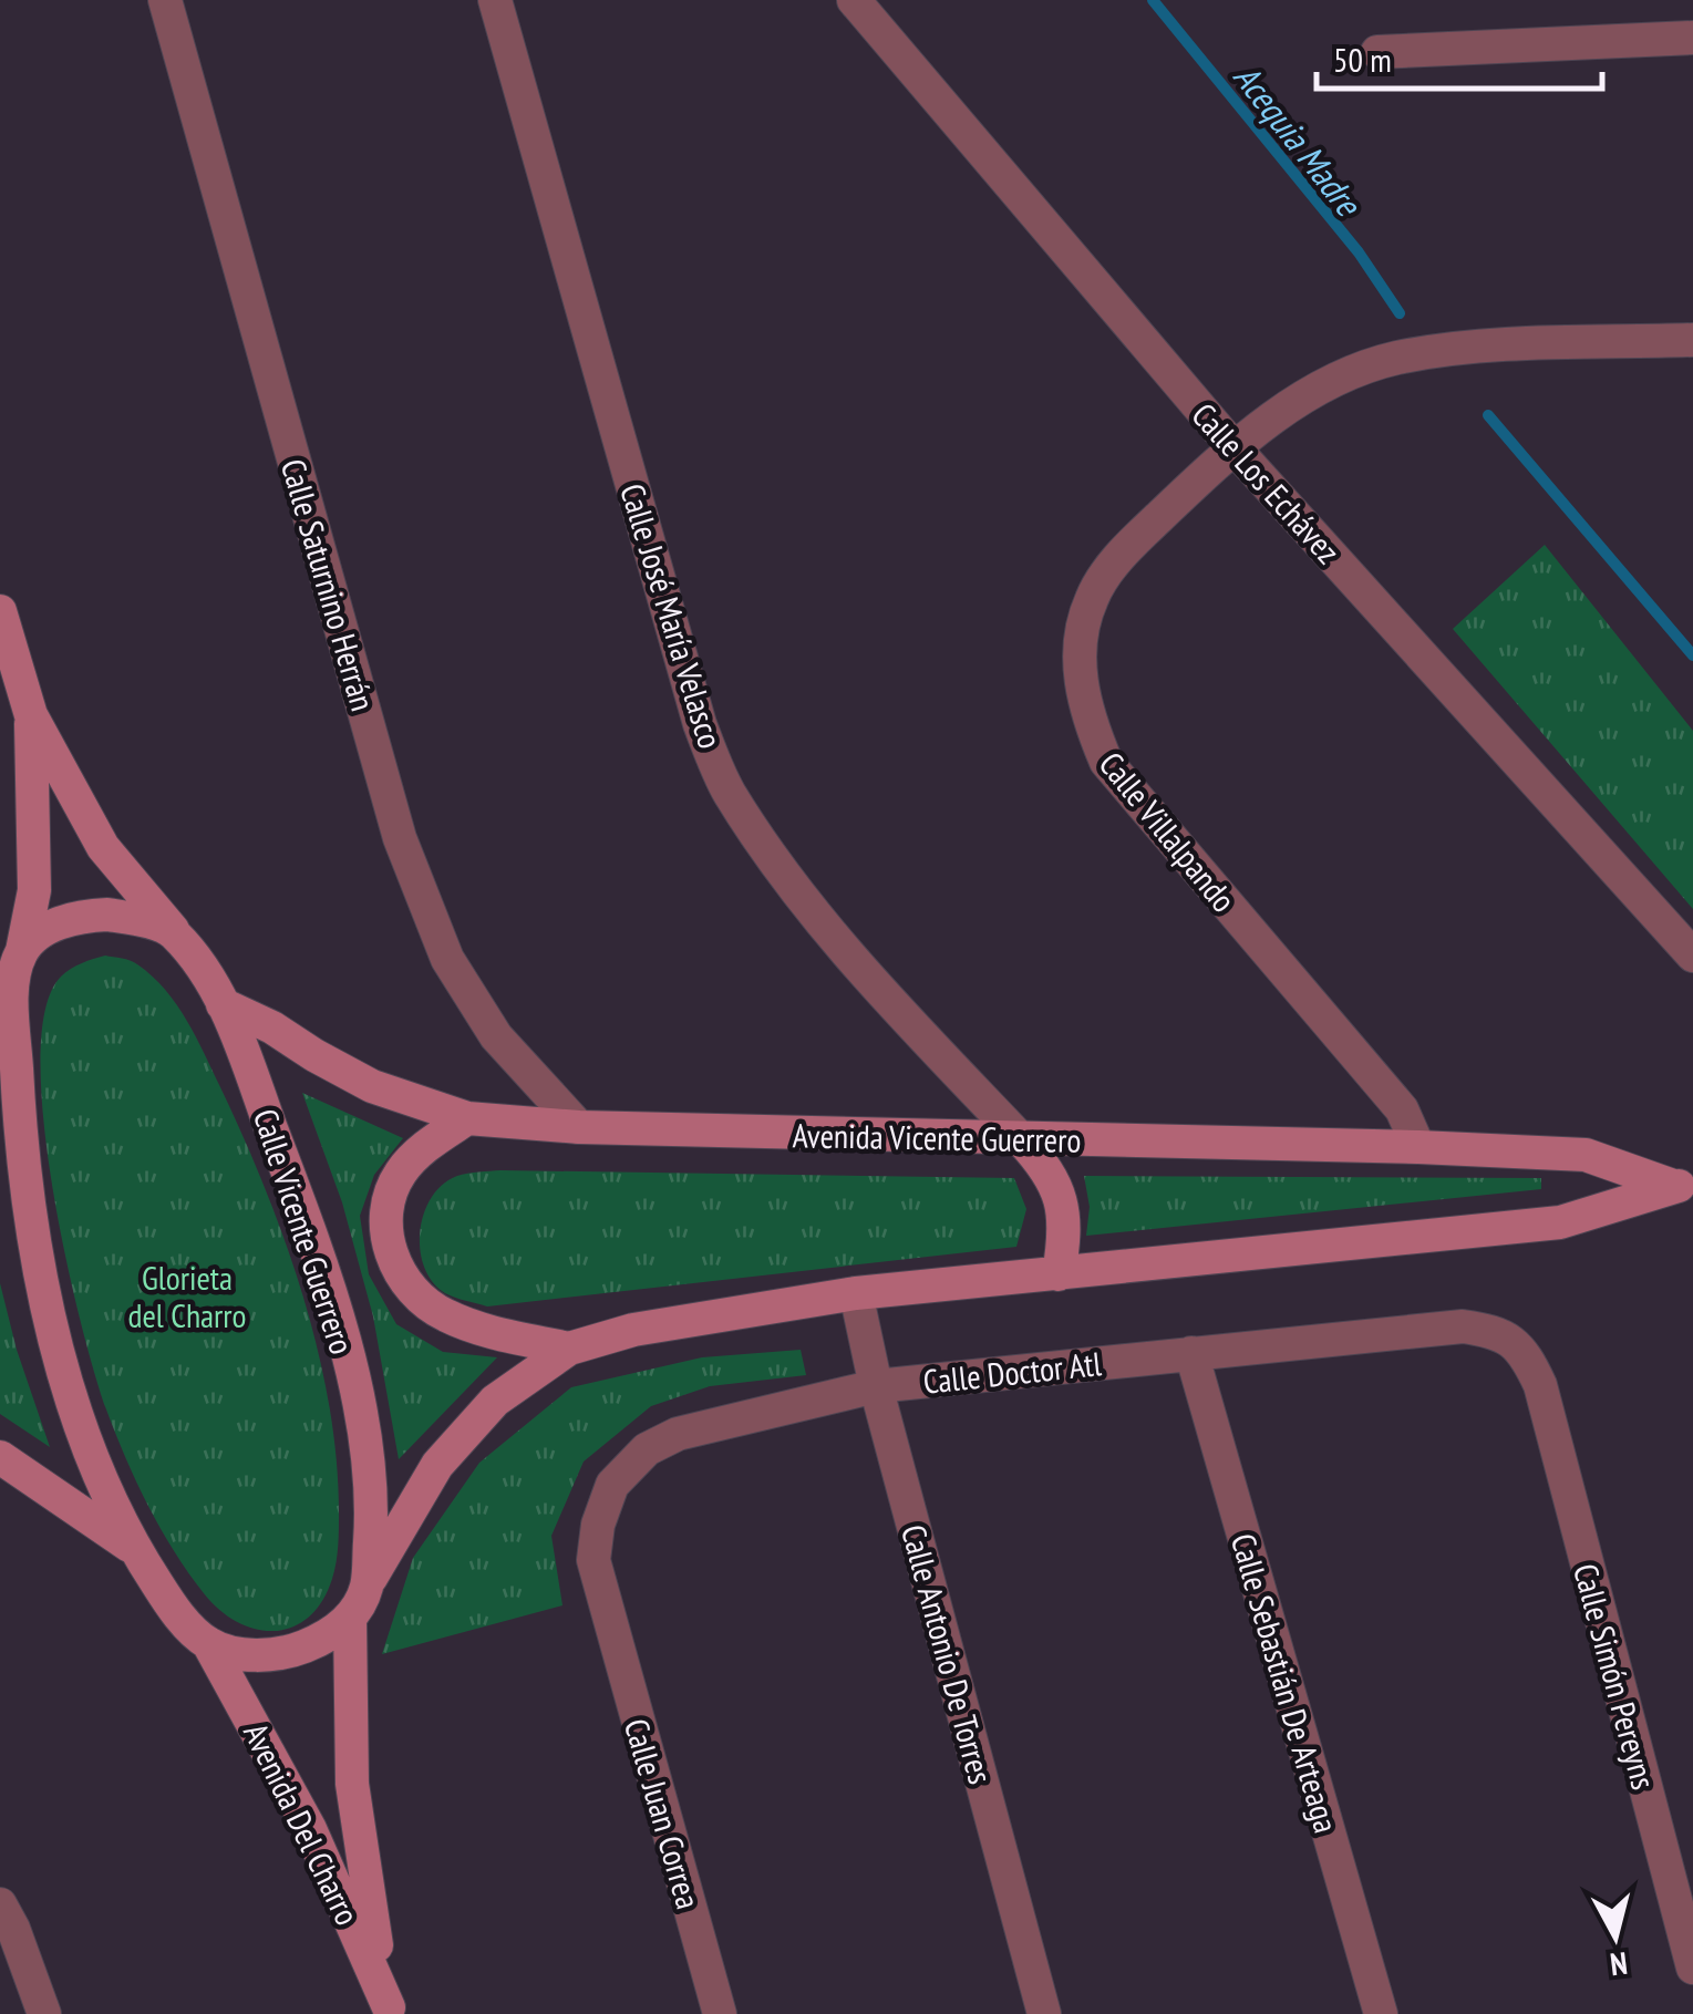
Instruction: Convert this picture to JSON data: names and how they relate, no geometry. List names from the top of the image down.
{
  "streets": {
    "street": [
      "Calle Los Echávez",
      "Calle Saturnino Herrán",
      "Calle José María Velasco",
      "Calle Villalpando",
      "Avenida Vicente Guerrero",
      "Calle Vicente Guerrero",
      "Calle Doctor Atl",
      "Calle Antonio De Torres",
      "Calle Simón Pereyns",
      "Calle Sebastián De Arteaga",
      "Calle Juan Correa",
      "Avenida Del Charro"
    ]
  },
  "crossings": [
    ["Calle Los Echávez", "Calle Villalpando"],
    ["Calle Saturnino Herrán", "Avenida Vicente Guerrero"],
    ["Calle José María Velasco", "Avenida Vicente Guerrero"],
    ["Calle Villalpando", "Avenida Vicente Guerrero"],
    ["Avenida Vicente Guerrero", "Calle Vicente Guerrero"],
    ["Avenida Vicente Guerrero", "Calle Antonio De Torres"],
    ["Calle Vicente Guerrero", "Avenida Del Charro"],
    ["Calle Doctor Atl", "Calle Antonio De Torres"],
    ["Calle Doctor Atl", "Calle Simón Pereyns"],
    ["Calle Doctor Atl", "Calle Sebastián De Arteaga"],
    ["Calle Doctor Atl", "Calle Juan Correa"]
  ],
  "water": ["Acequia Madre"],
  "parks": ["Glorieta del Charro"],
  "scale_bar": "50 m",
  "north": "bottom"
}
